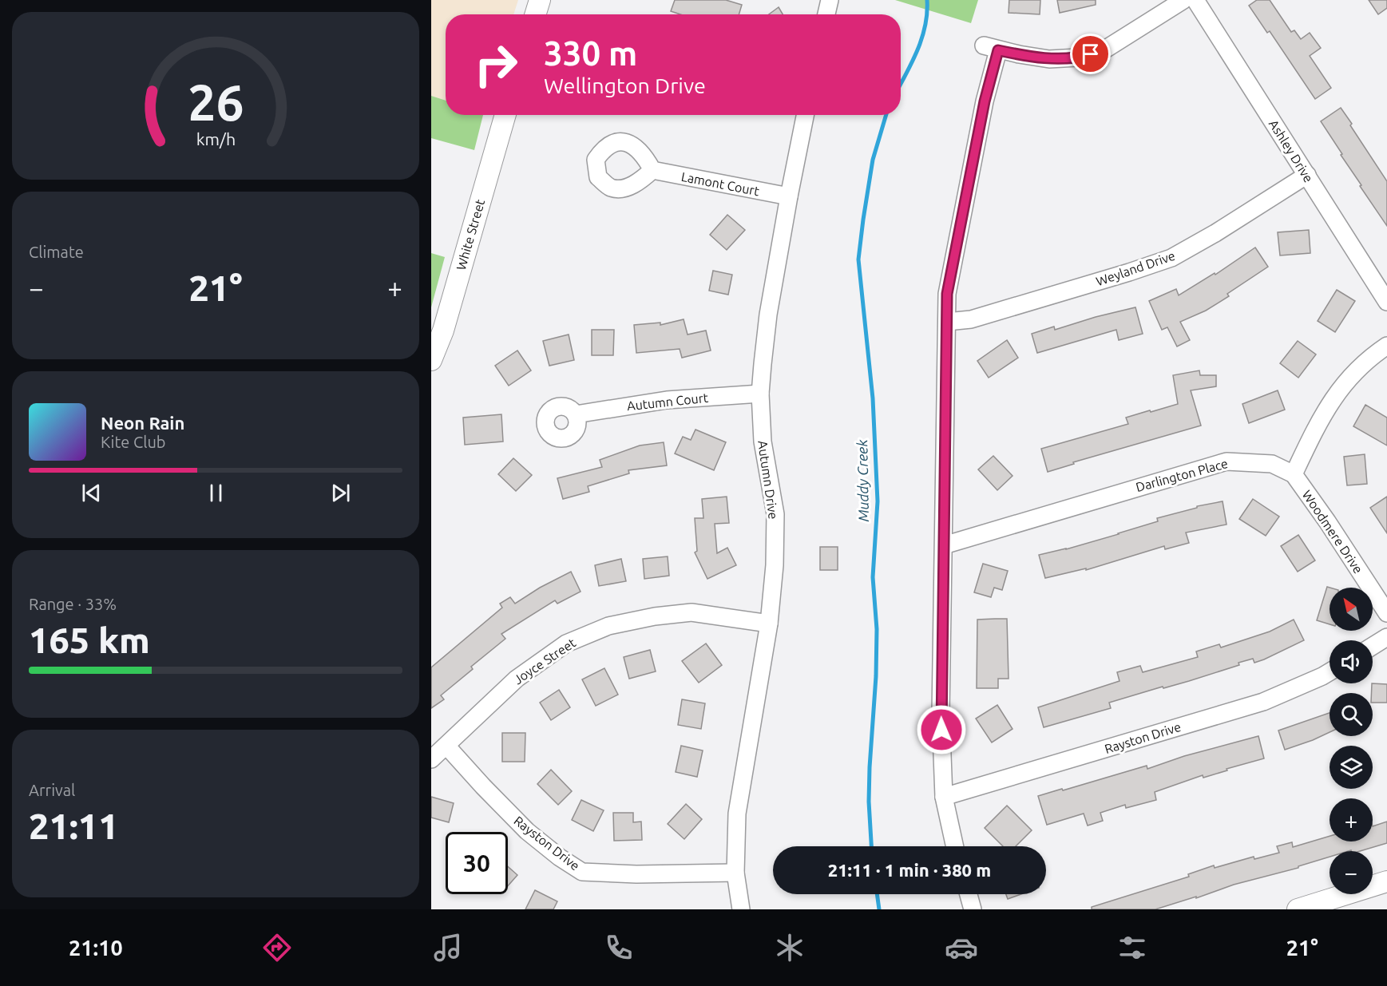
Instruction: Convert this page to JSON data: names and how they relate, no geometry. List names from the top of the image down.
{
  "streets": {
    "street": [
      "Ashley Drive",
      "Lamont Court",
      "White Street",
      "Weyland Drive",
      "Autumn Court",
      "Darlington Place",
      "Autumn Drive",
      "Woodmere Drive",
      "Joyce Street",
      "Rayston Drive"
    ]
  },
  "crossings": [
    ["Ashley Drive", "Weyland Drive"],
    ["Lamont Court", "Autumn Drive"],
    ["Autumn Court", "Autumn Drive"],
    ["Darlington Place", "Woodmere Drive"],
    ["Autumn Drive", "Joyce Street"],
    ["Autumn Drive", "Rayston Drive"],
    ["Joyce Street", "Rayston Drive"]
  ],
  "water": ["Muddy Creek"],
  "north": "top left",
  "page": {
    "turn": ["330 m", "Wellington Drive"],
    "tile": [
      "Climate",
      ["Range · 33%", "165 km"],
      ["Arrival", "21:11"]
    ],
    "heat": ["−", "21°", "+"],
    "song": ["Neon Rain", "Kite Club"],
    "map_buttons": ["+", "−"],
    "limit": "30",
    "trip": "21:11 · 1 min · 380 m",
    "tabs": ["21:10", "21°"],
    "gauge": ["26", "km/h"]
  }
}
